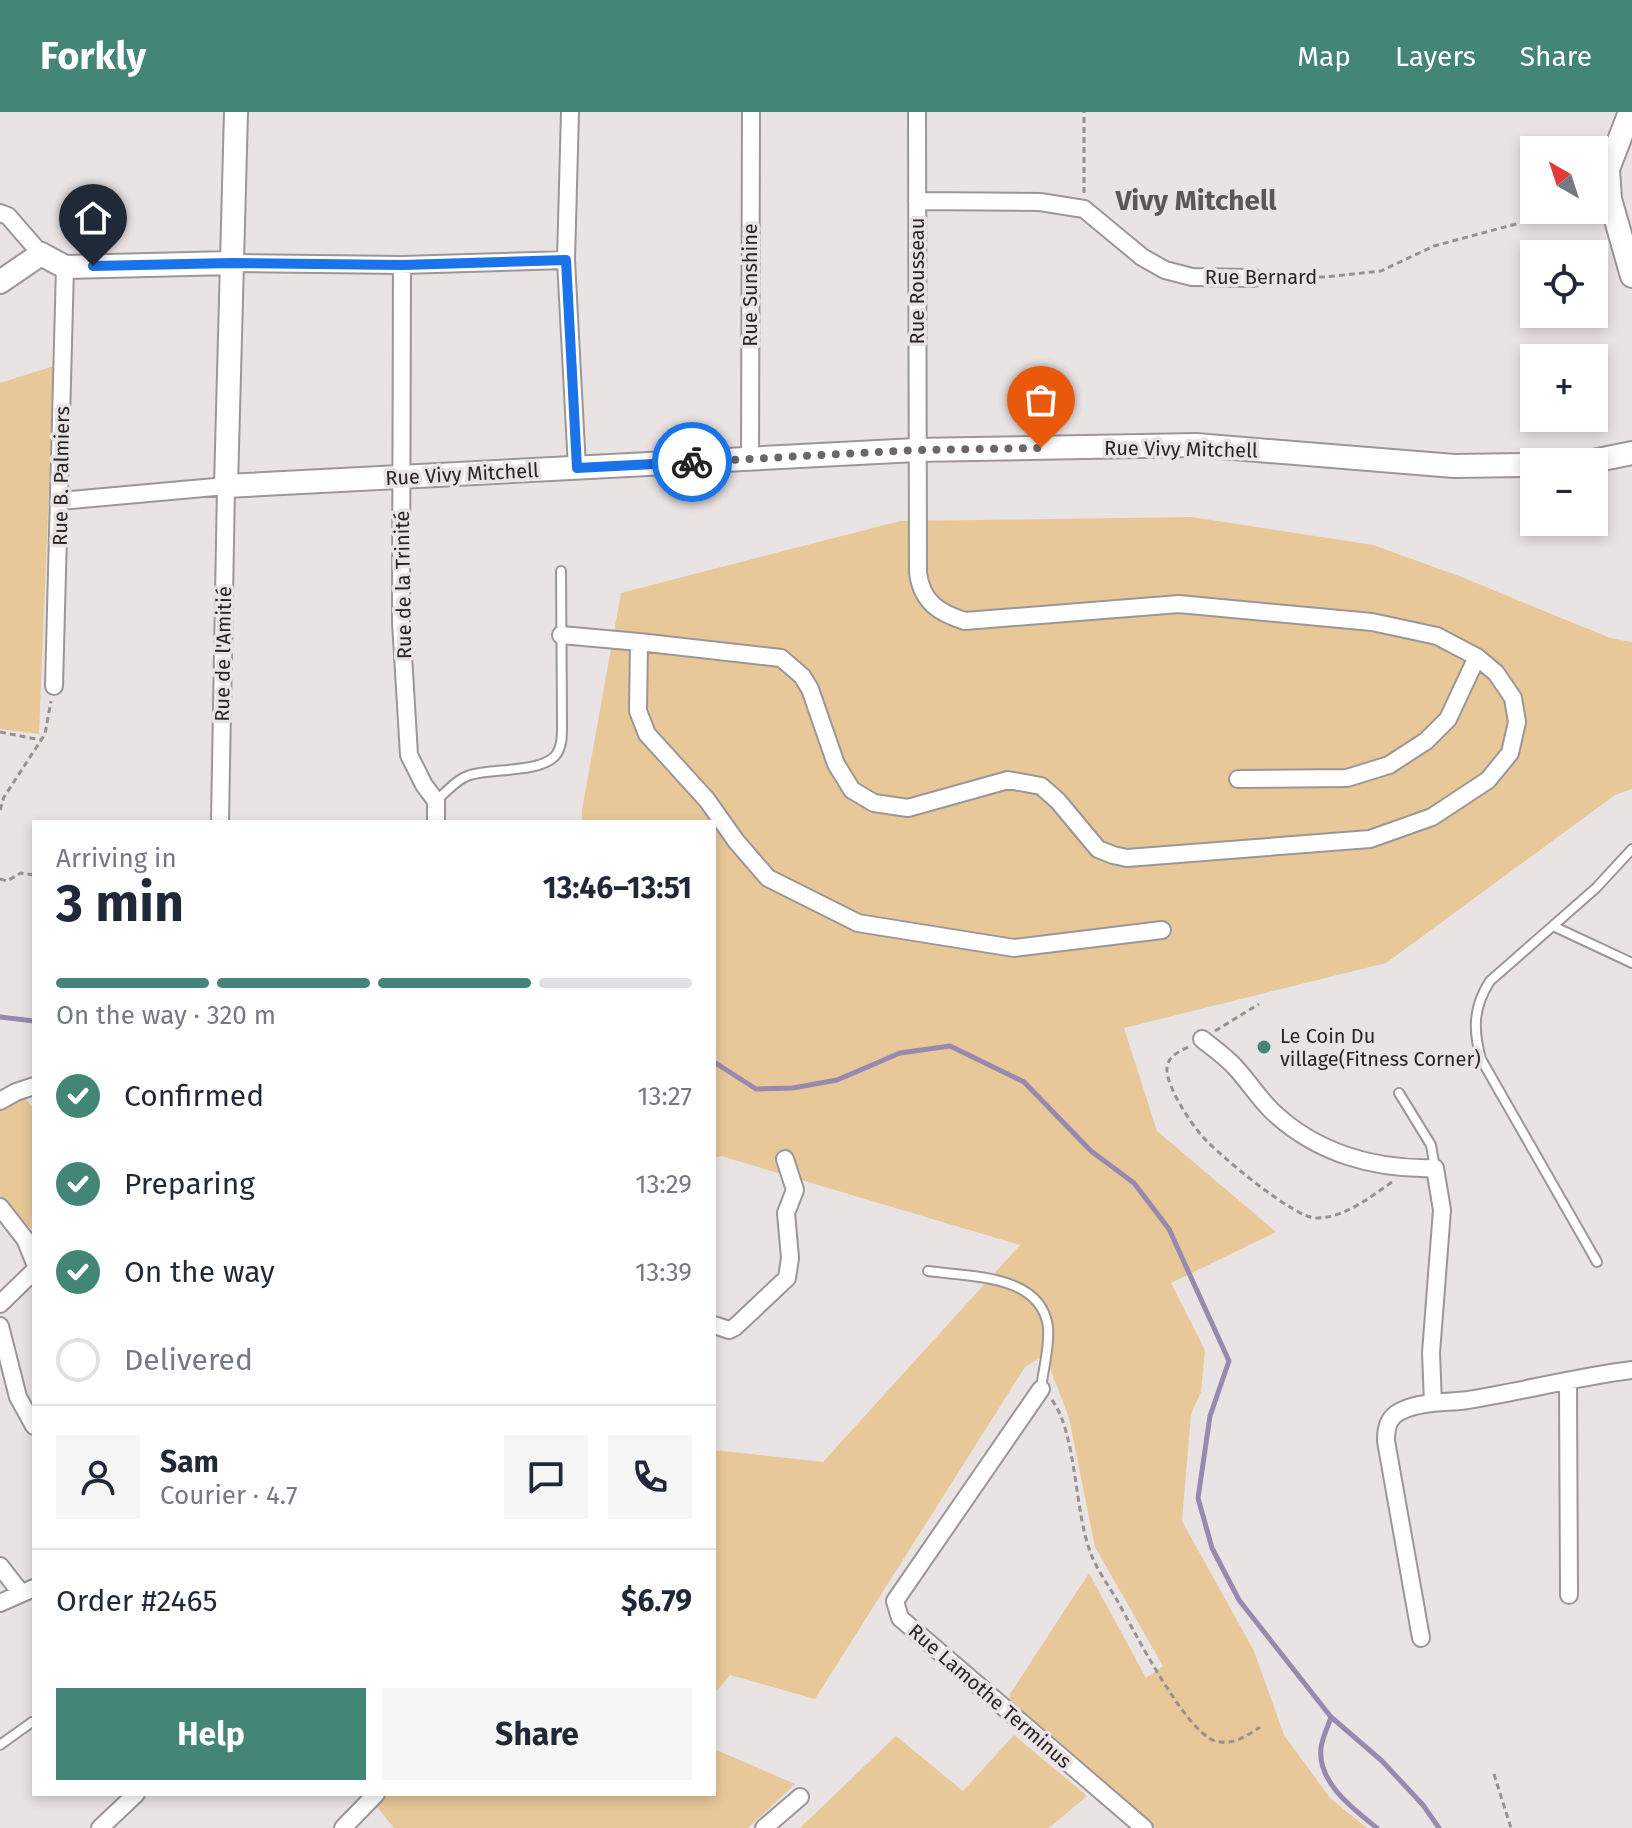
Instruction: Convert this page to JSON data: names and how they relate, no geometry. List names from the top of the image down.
{
  "streets": {
    "street": [
      "Rue Bernard",
      "Rue Rousseau",
      "Rue Sunshine",
      "Rue Vivy Mitchell",
      "Rue B. Palmiers",
      "Rue de la Trinité",
      "Rue de l'Amitié",
      "Rue Lamothe Terminus"
    ]
  },
  "crossings": [
    ["Rue Rousseau", "Rue Vivy Mitchell"],
    ["Rue Sunshine", "Rue Vivy Mitchell"],
    ["Rue Vivy Mitchell", "Rue B. Palmiers"],
    ["Rue Vivy Mitchell", "Rue de la Trinité"],
    ["Rue Vivy Mitchell", "Rue de l'Amitié"]
  ],
  "districts": ["Vivy Mitchell"],
  "places": ["Le Coin Du village(Fitness Corner)"],
  "north": "top left",
  "page": {
    "header": "Forkly",
    "nav": ["Map", "Layers", "Share"],
    "map_buttons": ["+", "−"],
    "heading": ["3 min", "Arriving in", "13:46–13:51"],
    "panel": [
      "Sam",
      "Courier · 4.7",
      "Order #2465",
      "$6.79"
    ],
    "bar": "On the way · 320 m",
    "list": [
      ["Confirmed", "13:27"],
      ["Preparing", "13:29"],
      ["On the way", "13:39"],
      "Delivered"
    ],
    "buttons": ["Help", "Share"]
  }
}
